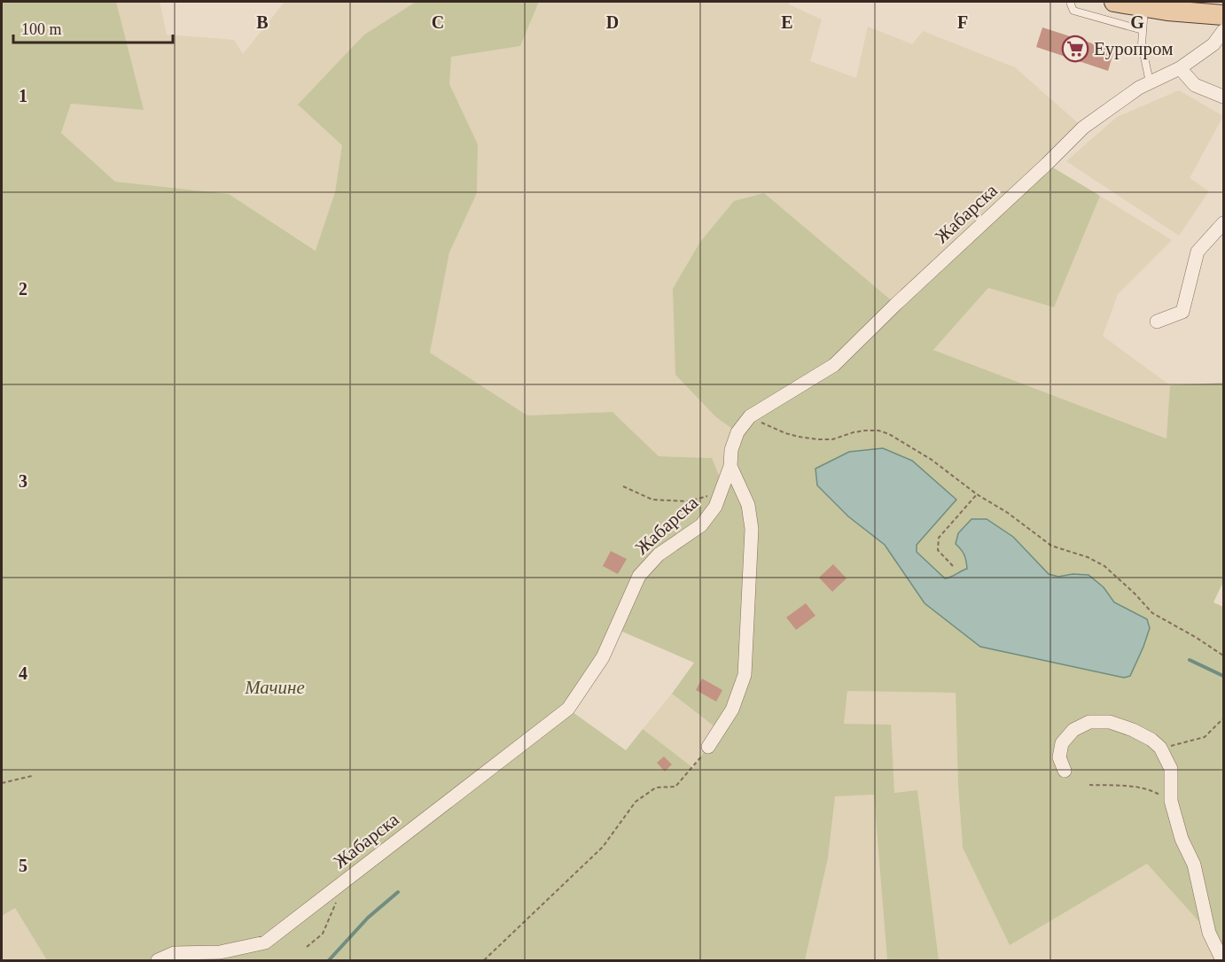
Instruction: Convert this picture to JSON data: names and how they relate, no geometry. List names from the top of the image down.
{
  "streets": {
    "street": ["Жабарска"]
  },
  "parks": ["Мачине"],
  "places": {
    "supermarket": ["Еуропром"]
  },
  "scale_bar": "100 m",
  "grid": {
    "columns": [
      "B",
      "C",
      "D",
      "E",
      "F",
      "G"
    ],
    "rows": [
      "1",
      "2",
      "3",
      "4",
      "5"
    ]
  }
}
